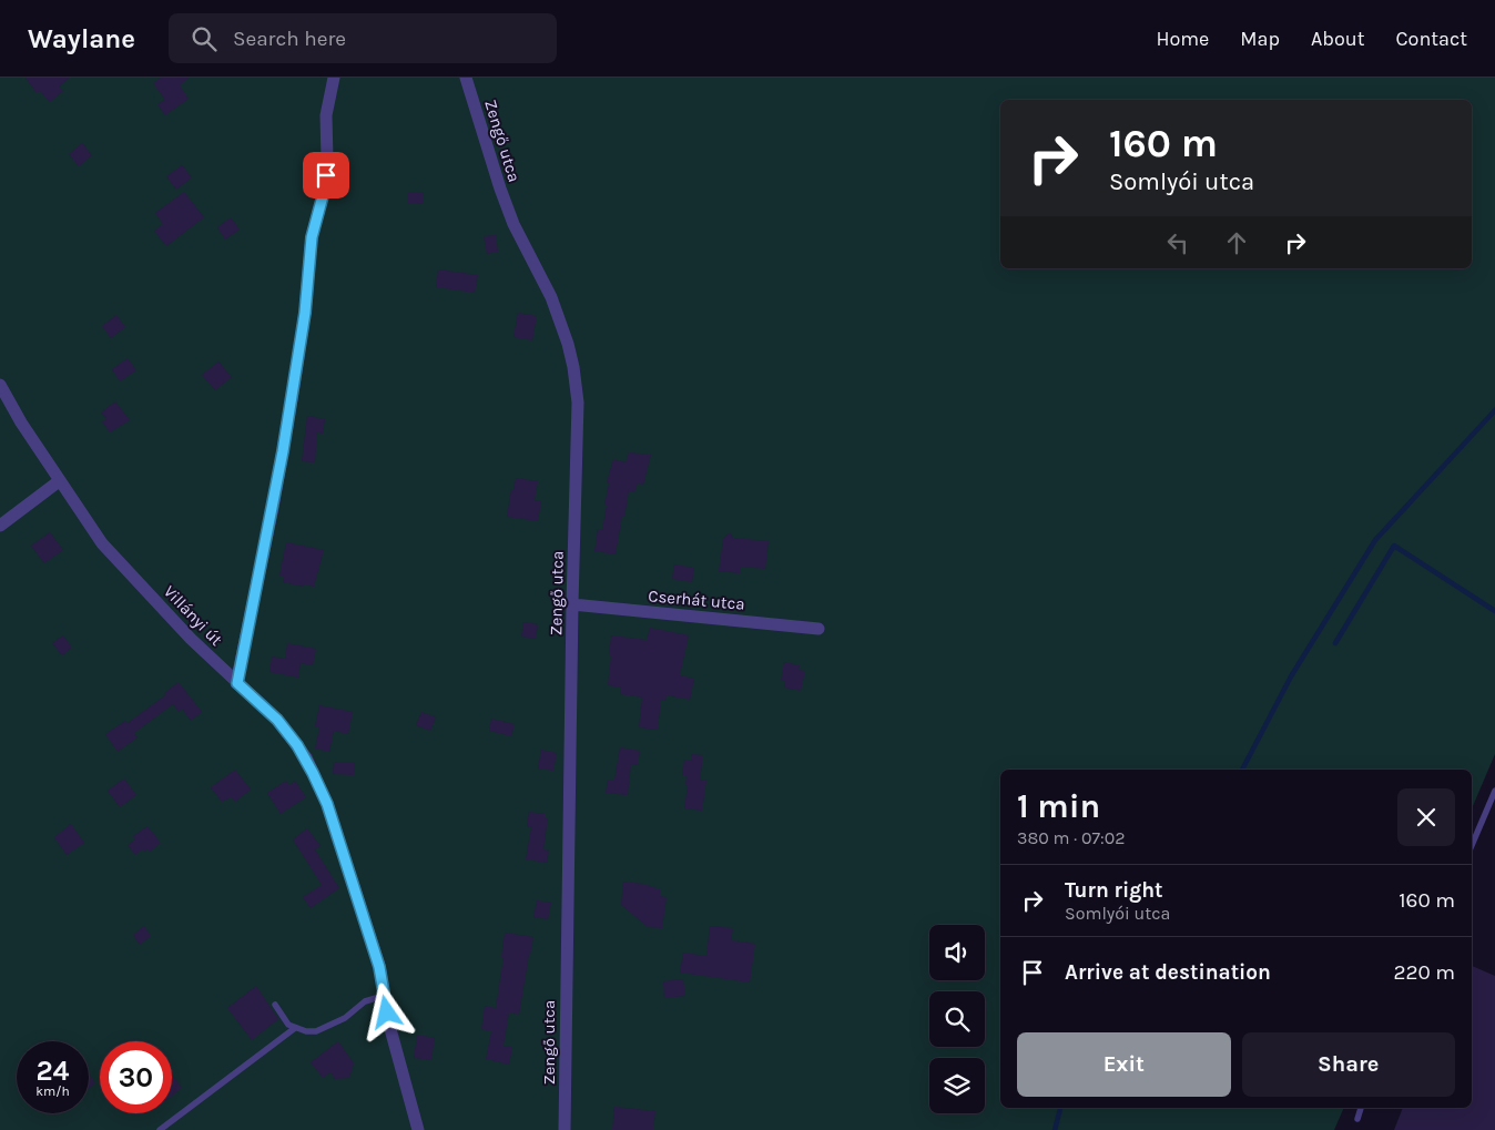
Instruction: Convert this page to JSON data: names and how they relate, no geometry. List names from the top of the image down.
{
  "streets": {
    "street": ["Zengő utca", "Cserhát utca", "Villányi út"]
  },
  "crossings": [
    ["Zengő utca", "Cserhát utca"]
  ],
  "page": {
    "header": "Waylane",
    "search": "Search here",
    "nav": [
      "Home",
      "Map",
      "About",
      "Contact"
    ],
    "turn": ["160 m", "Somlyói utca"],
    "heading": ["1 min", "380 m · 07:02"],
    "list": [
      {
        "name": "Turn right",
        "note": "Somlyói utca",
        "value": "160 m"
      },
      {
        "name": "Arrive at destination",
        "value": "220 m"
      }
    ],
    "buttons": ["Exit", "Share"],
    "speed": "24 km/h",
    "limit": "30"
  }
}
